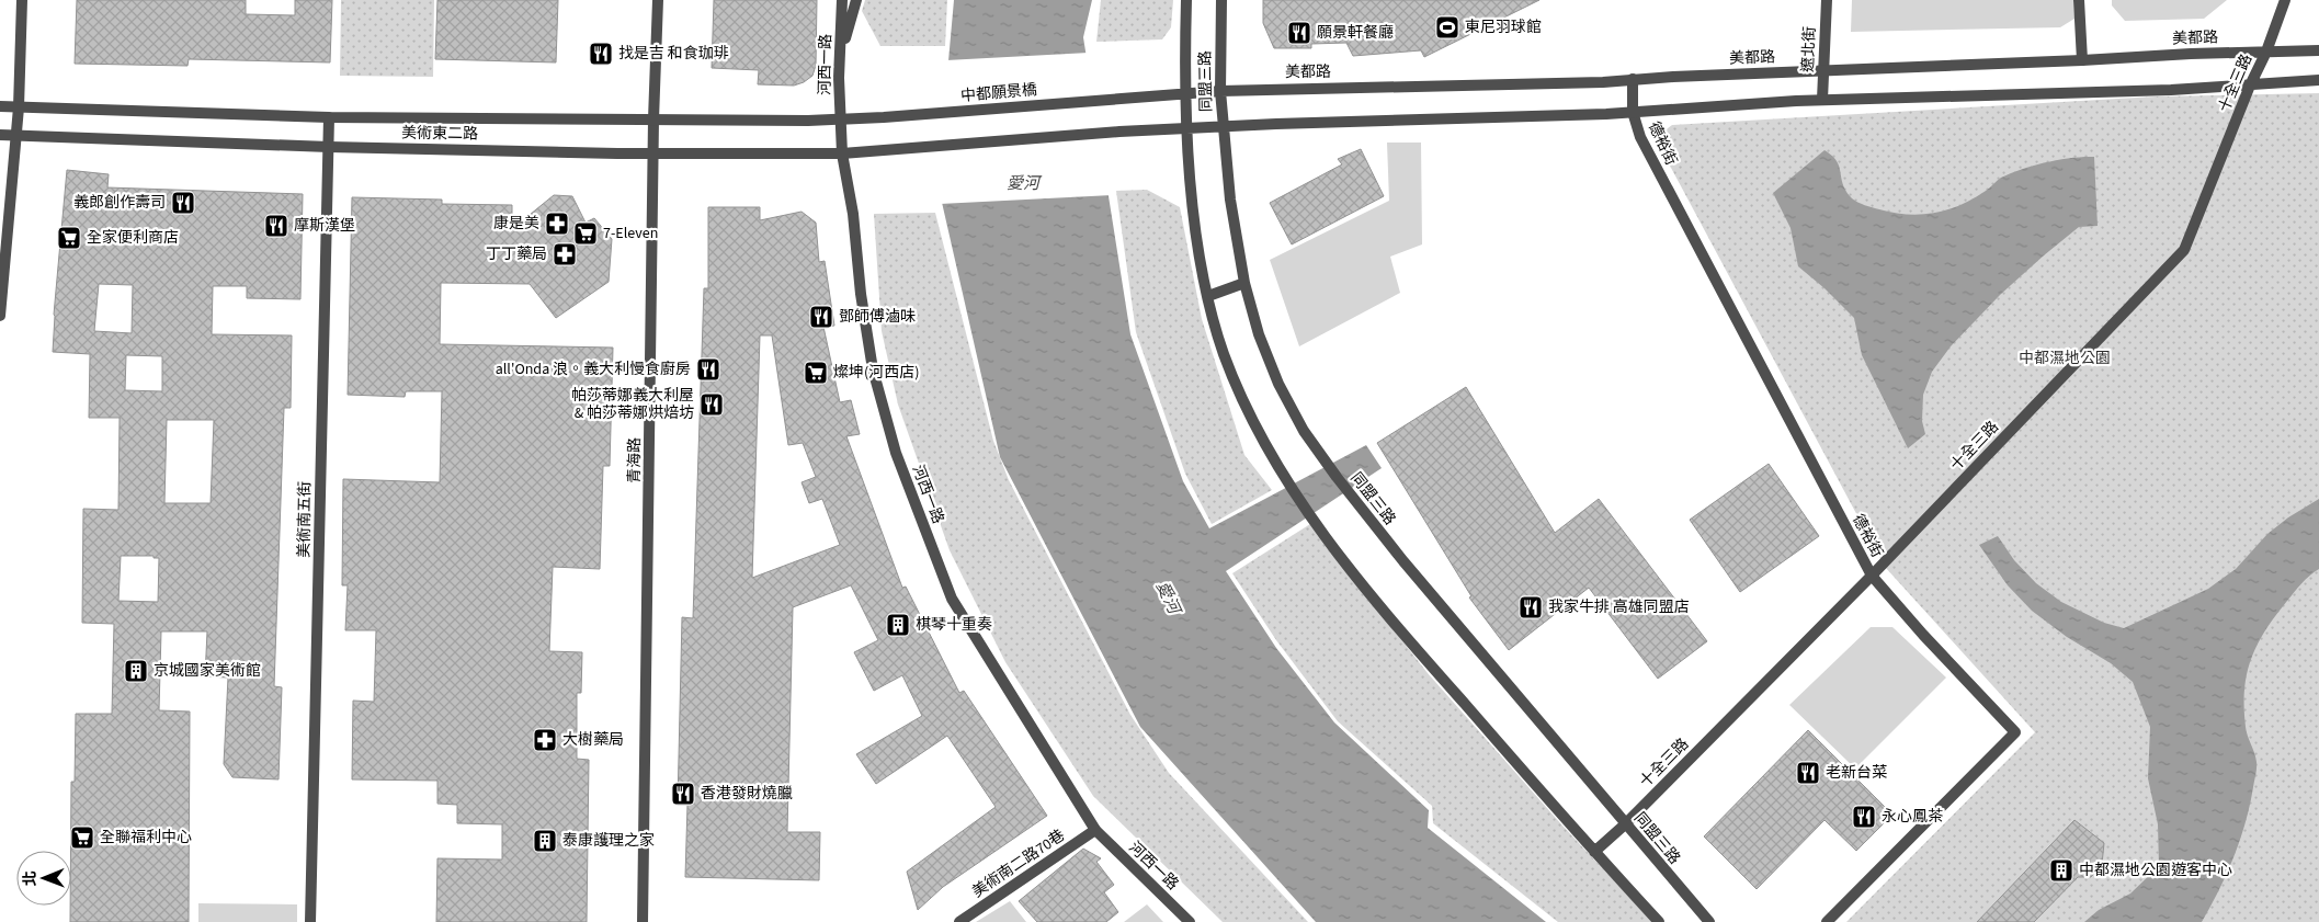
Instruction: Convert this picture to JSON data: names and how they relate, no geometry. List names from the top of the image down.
{
  "streets": {
    "street": [
      "美都路",
      "遼北街",
      "河西一路",
      "同盟三路",
      "十全三路",
      "中都願景橋",
      "美術東二路",
      "德裕街",
      "青海路",
      "美術南五街",
      "美術南二路70巷"
    ]
  },
  "crossings": [
    ["美都路", "遼北街"],
    ["美都路", "同盟三路"],
    ["美都路", "十全三路"],
    ["美都路", "中都願景橋"],
    ["美都路", "德裕街"],
    ["河西一路", "美術東二路"],
    ["河西一路", "美術南二路70巷"],
    ["同盟三路", "十全三路"],
    ["同盟三路", "中都願景橋"],
    ["同盟三路", "美術東二路"],
    ["十全三路", "德裕街"],
    ["中都願景橋", "美術東二路"],
    ["美術東二路", "青海路"],
    ["美術東二路", "美術南五街"]
  ],
  "water": ["愛河"],
  "parks": ["中都濕地公園"],
  "places": {
    "sports": ["東尼羽球館"],
    "restaurant": [
      "願景軒餐廳",
      "找是吉 和食珈琲",
      "義郎創作壽司",
      "摩斯漢堡",
      "鄧師傅滷味",
      "all'Onda 浪。義大利慢食廚房",
      "帕莎蒂娜義大利屋 & 帕莎蒂娜烘焙坊",
      "我家牛排 高雄同盟店",
      "老新台菜",
      "香港發財燒臘",
      "永心鳳茶"
    ],
    "pharmacy": ["康是美", "丁丁藥局", "大樹藥局"],
    "supermarket": [
      "7-Eleven",
      "全家便利商店",
      "燦坤(河西店)",
      "全聯福利中心"
    ],
    "building": [
      "棋琴十重奏",
      "京城國家美術館",
      "泰康護理之家",
      "中都濕地公園遊客中心"
    ]
  },
  "north": "left"
}
